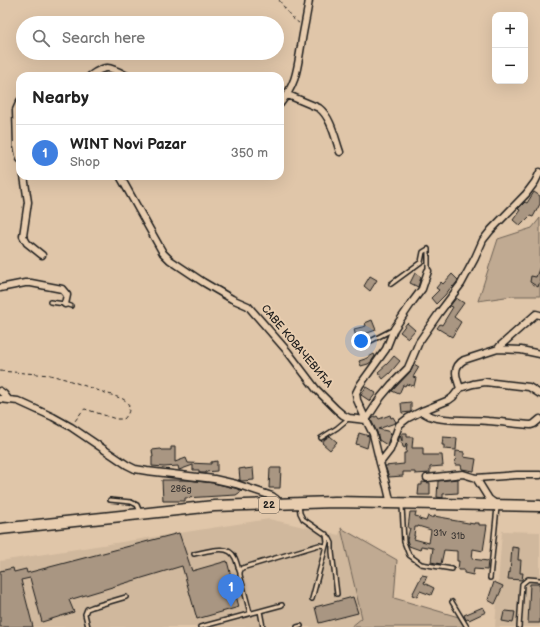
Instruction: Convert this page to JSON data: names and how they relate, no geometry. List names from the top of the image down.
{
  "streets": {
    "main road": ["22"],
    "street": ["САВЕ КОВАЧЕВИЋА"]
  },
  "house_numbers": ["286g", "31v", "31b"],
  "page": {
    "map_buttons": ["+", "−"],
    "search": "Search here",
    "heading": "Nearby",
    "list": [
      {
        "mark": "1",
        "name": "WINT Novi Pazar",
        "note": "Shop",
        "value": "350 m"
      }
    ],
    "pins": "1"
  }
}
